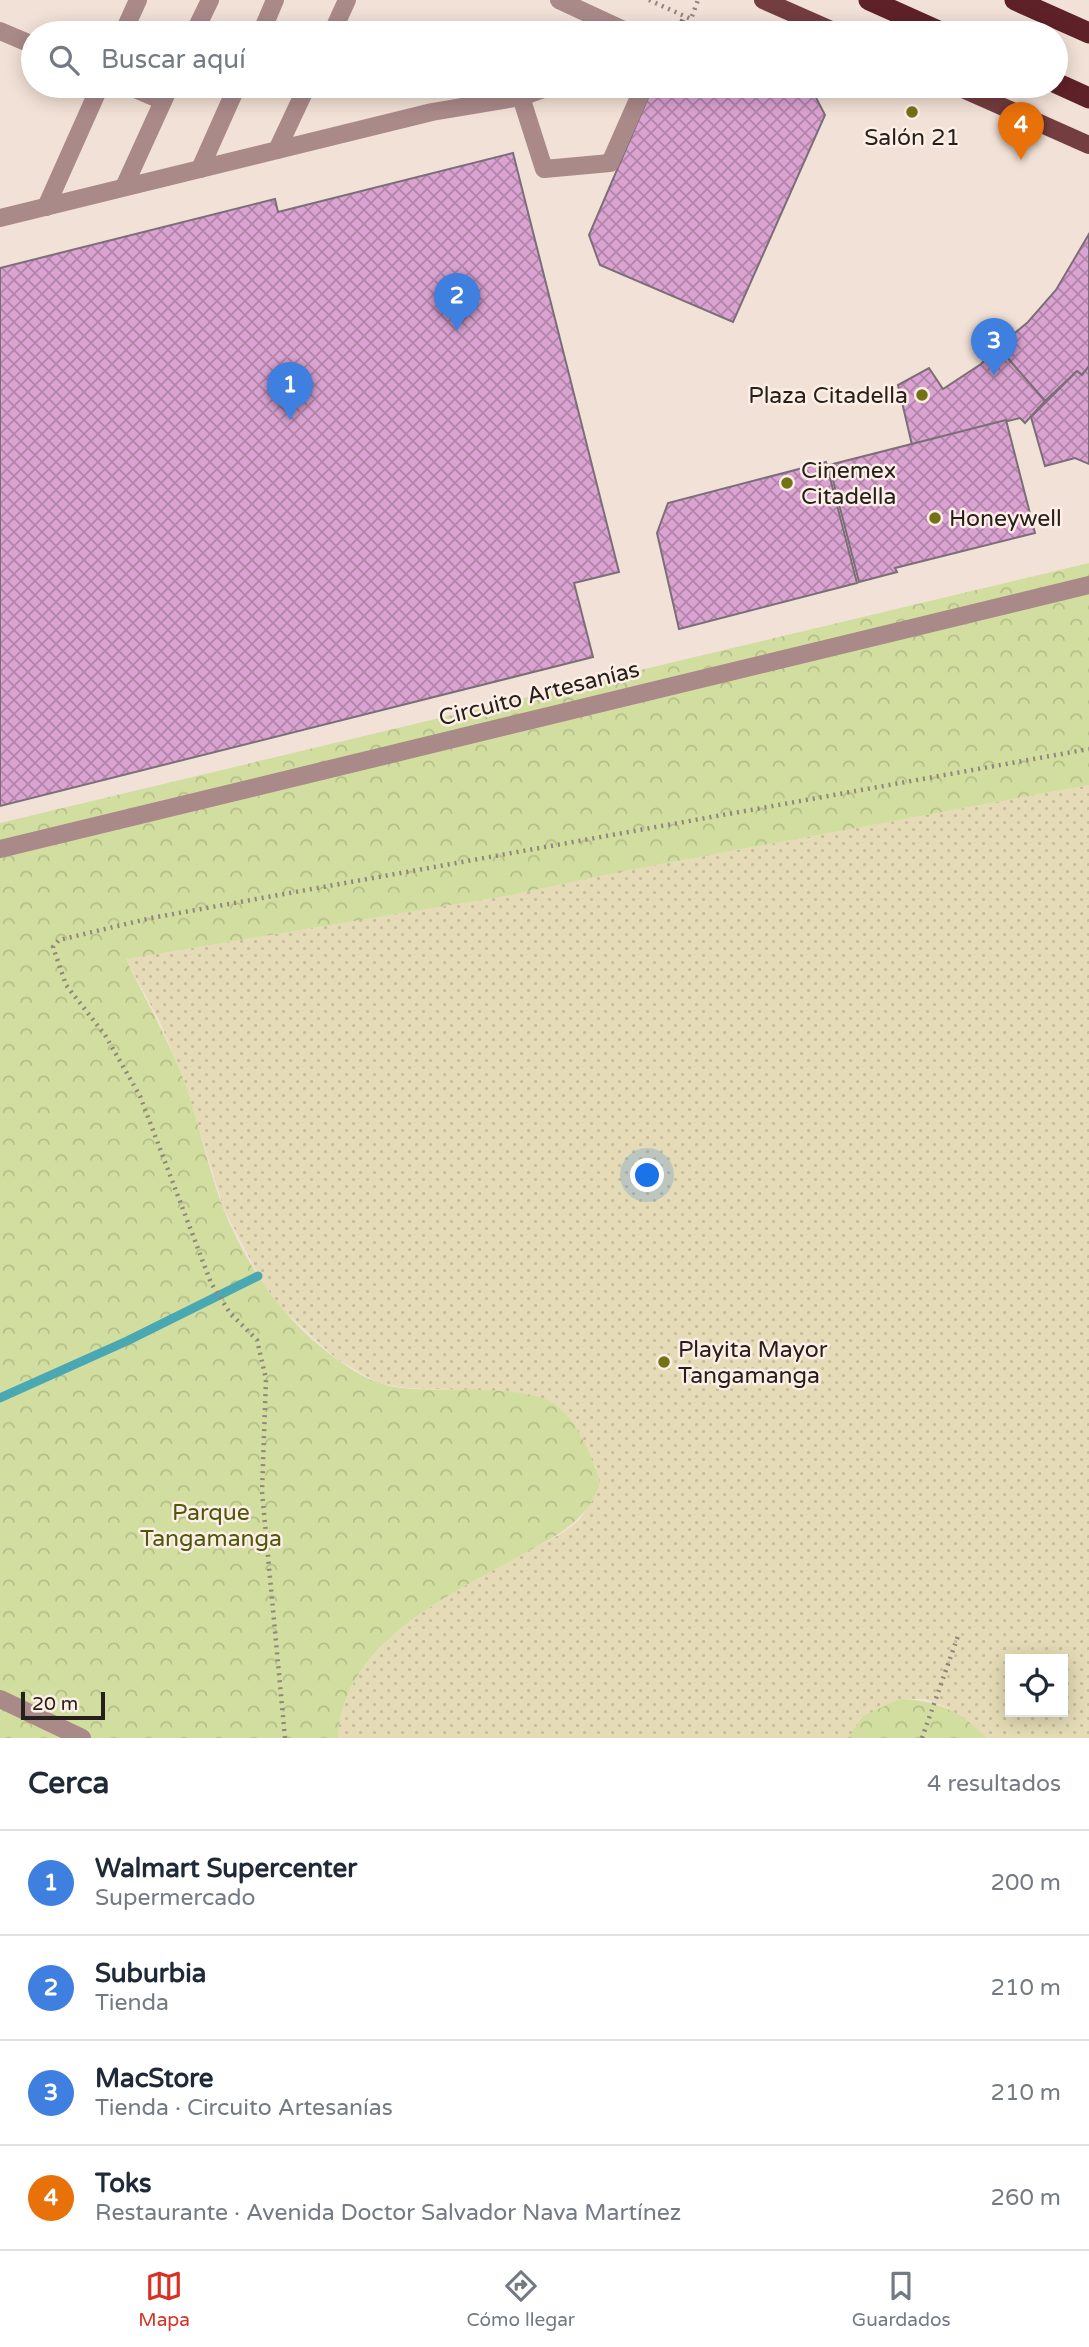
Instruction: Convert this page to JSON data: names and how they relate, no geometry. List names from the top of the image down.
{
  "streets": {
    "street": ["Circuito Artesanías"]
  },
  "parks": ["Parque Tangamanga"],
  "places": [
    "Salón 21",
    "Plaza Citadella",
    "Cinemex Citadella",
    "Honeywell",
    "Playita Mayor Tangamanga"
  ],
  "scale_bar": "20 m",
  "page": {
    "search": "Buscar aquí",
    "pins": [
      "4",
      "2",
      "3",
      "1"
    ],
    "scale": "20 m",
    "heading": ["Cerca", "4 resultados"],
    "list": [
      {
        "mark": "1",
        "name": "Walmart Supercenter",
        "note": "Supermercado",
        "value": "200 m"
      },
      {
        "mark": "2",
        "name": "Suburbia",
        "note": "Tienda",
        "value": "210 m"
      },
      {
        "mark": "3",
        "name": "MacStore",
        "note": "Tienda · Circuito Artesanías",
        "value": "210 m"
      },
      {
        "mark": "4",
        "name": "Toks",
        "note": "Restaurante · Avenida Doctor Salvador Nava Martínez",
        "value": "260 m"
      }
    ],
    "nav": ["Mapa", "Cómo llegar", "Guardados"]
  }
}
